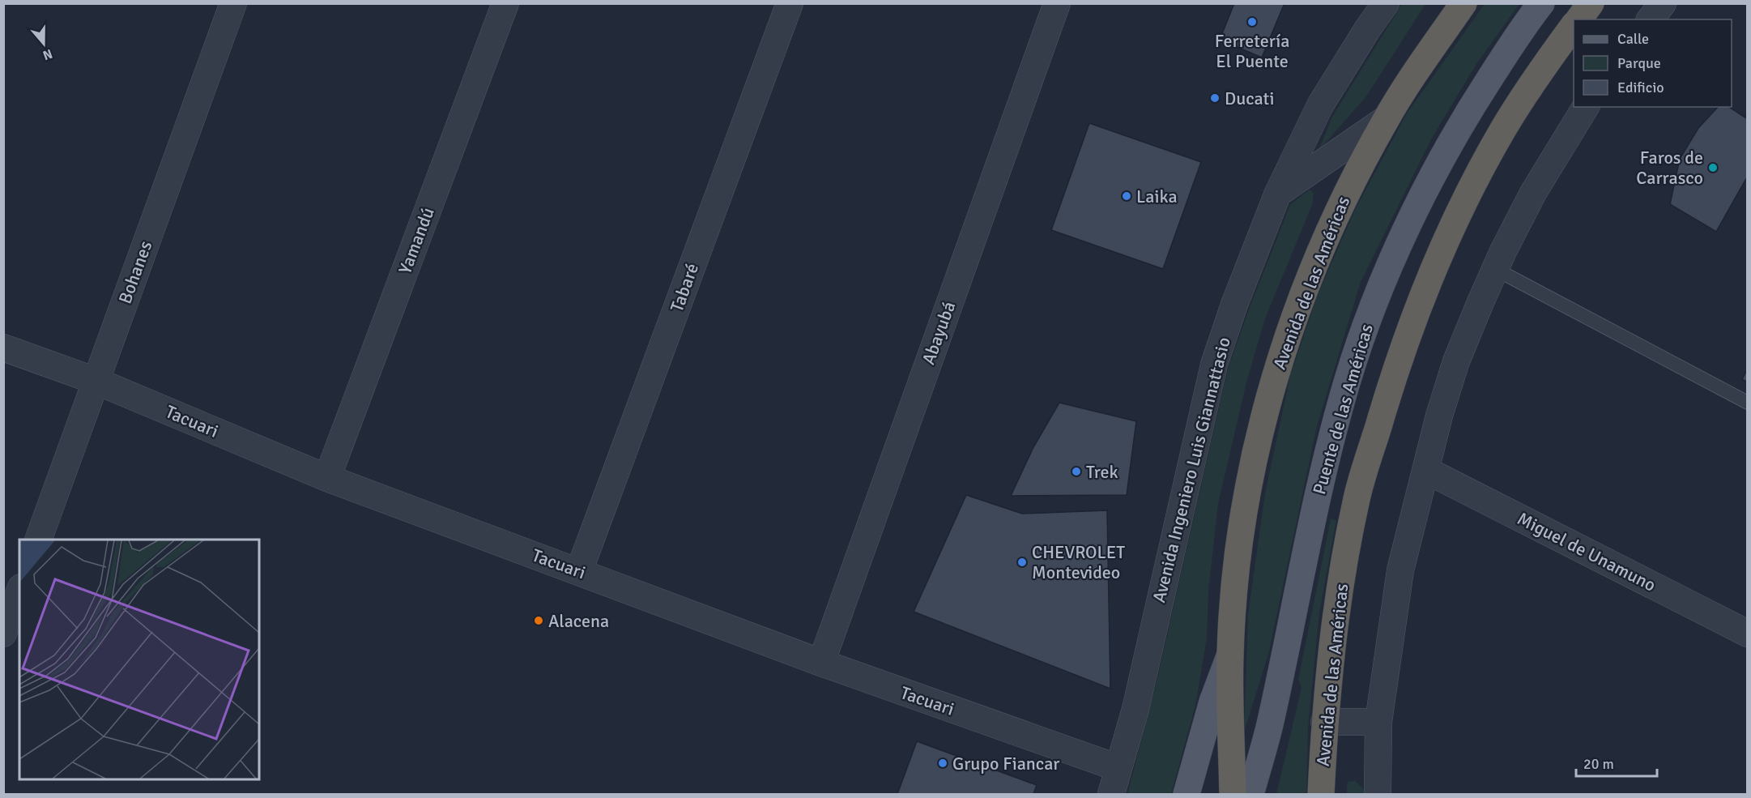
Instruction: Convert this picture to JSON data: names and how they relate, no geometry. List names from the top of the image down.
{
  "streets": {
    "highway": ["Avenida de las Américas"],
    "main road": ["Puente de las Américas"],
    "street": [
      "Yamandú",
      "Bohanes",
      "Tabaré",
      "Abayubá",
      "Tacuari",
      "Avenida Ingeniero Luis Giannattasio",
      "Miguel de Unamuno"
    ]
  },
  "crossings": [
    ["Yamandú", "Tacuari"],
    ["Bohanes", "Tacuari"],
    ["Tabaré", "Tacuari"],
    ["Abayubá", "Tacuari"],
    ["Tacuari", "Avenida Ingeniero Luis Giannattasio"]
  ],
  "places": [
    "Ferretería El Puente",
    "Ducati",
    "Faros de Carrasco",
    "Laika",
    "Trek",
    "CHEVROLET Montevideo",
    "Alacena",
    "Grupo Fiancar"
  ],
  "legend": ["Calle", "Parque", "Edificio"],
  "scale_bar": "20 m",
  "north": "bottom"
}
